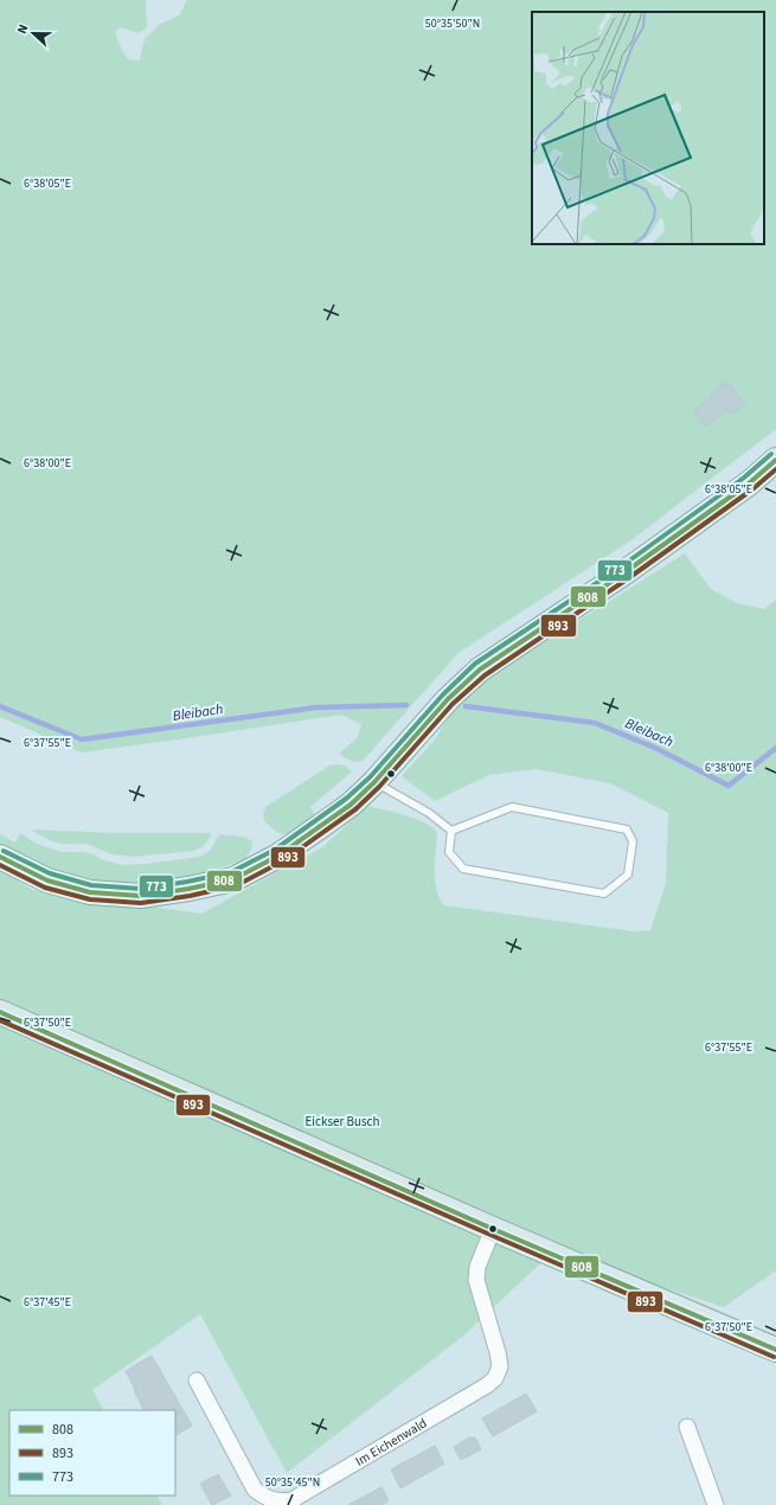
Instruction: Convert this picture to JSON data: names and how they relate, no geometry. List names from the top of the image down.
{
  "streets": {
    "street": ["Im Eichenwald"]
  },
  "water": ["Bleibach"],
  "parks": ["Eickser Busch"],
  "lines": ["transit line 773", "transit line 808", "transit line 893"],
  "legend": ["808", "893", "773"],
  "north": "left",
  "coordinates": [
    "50°35'50\"N",
    "6°38'05\"E",
    "6°38'00\"E",
    "6°37'55\"E",
    "6°37'50\"E",
    "6°37'45\"E",
    "50°35'45\"N"
  ]
}
